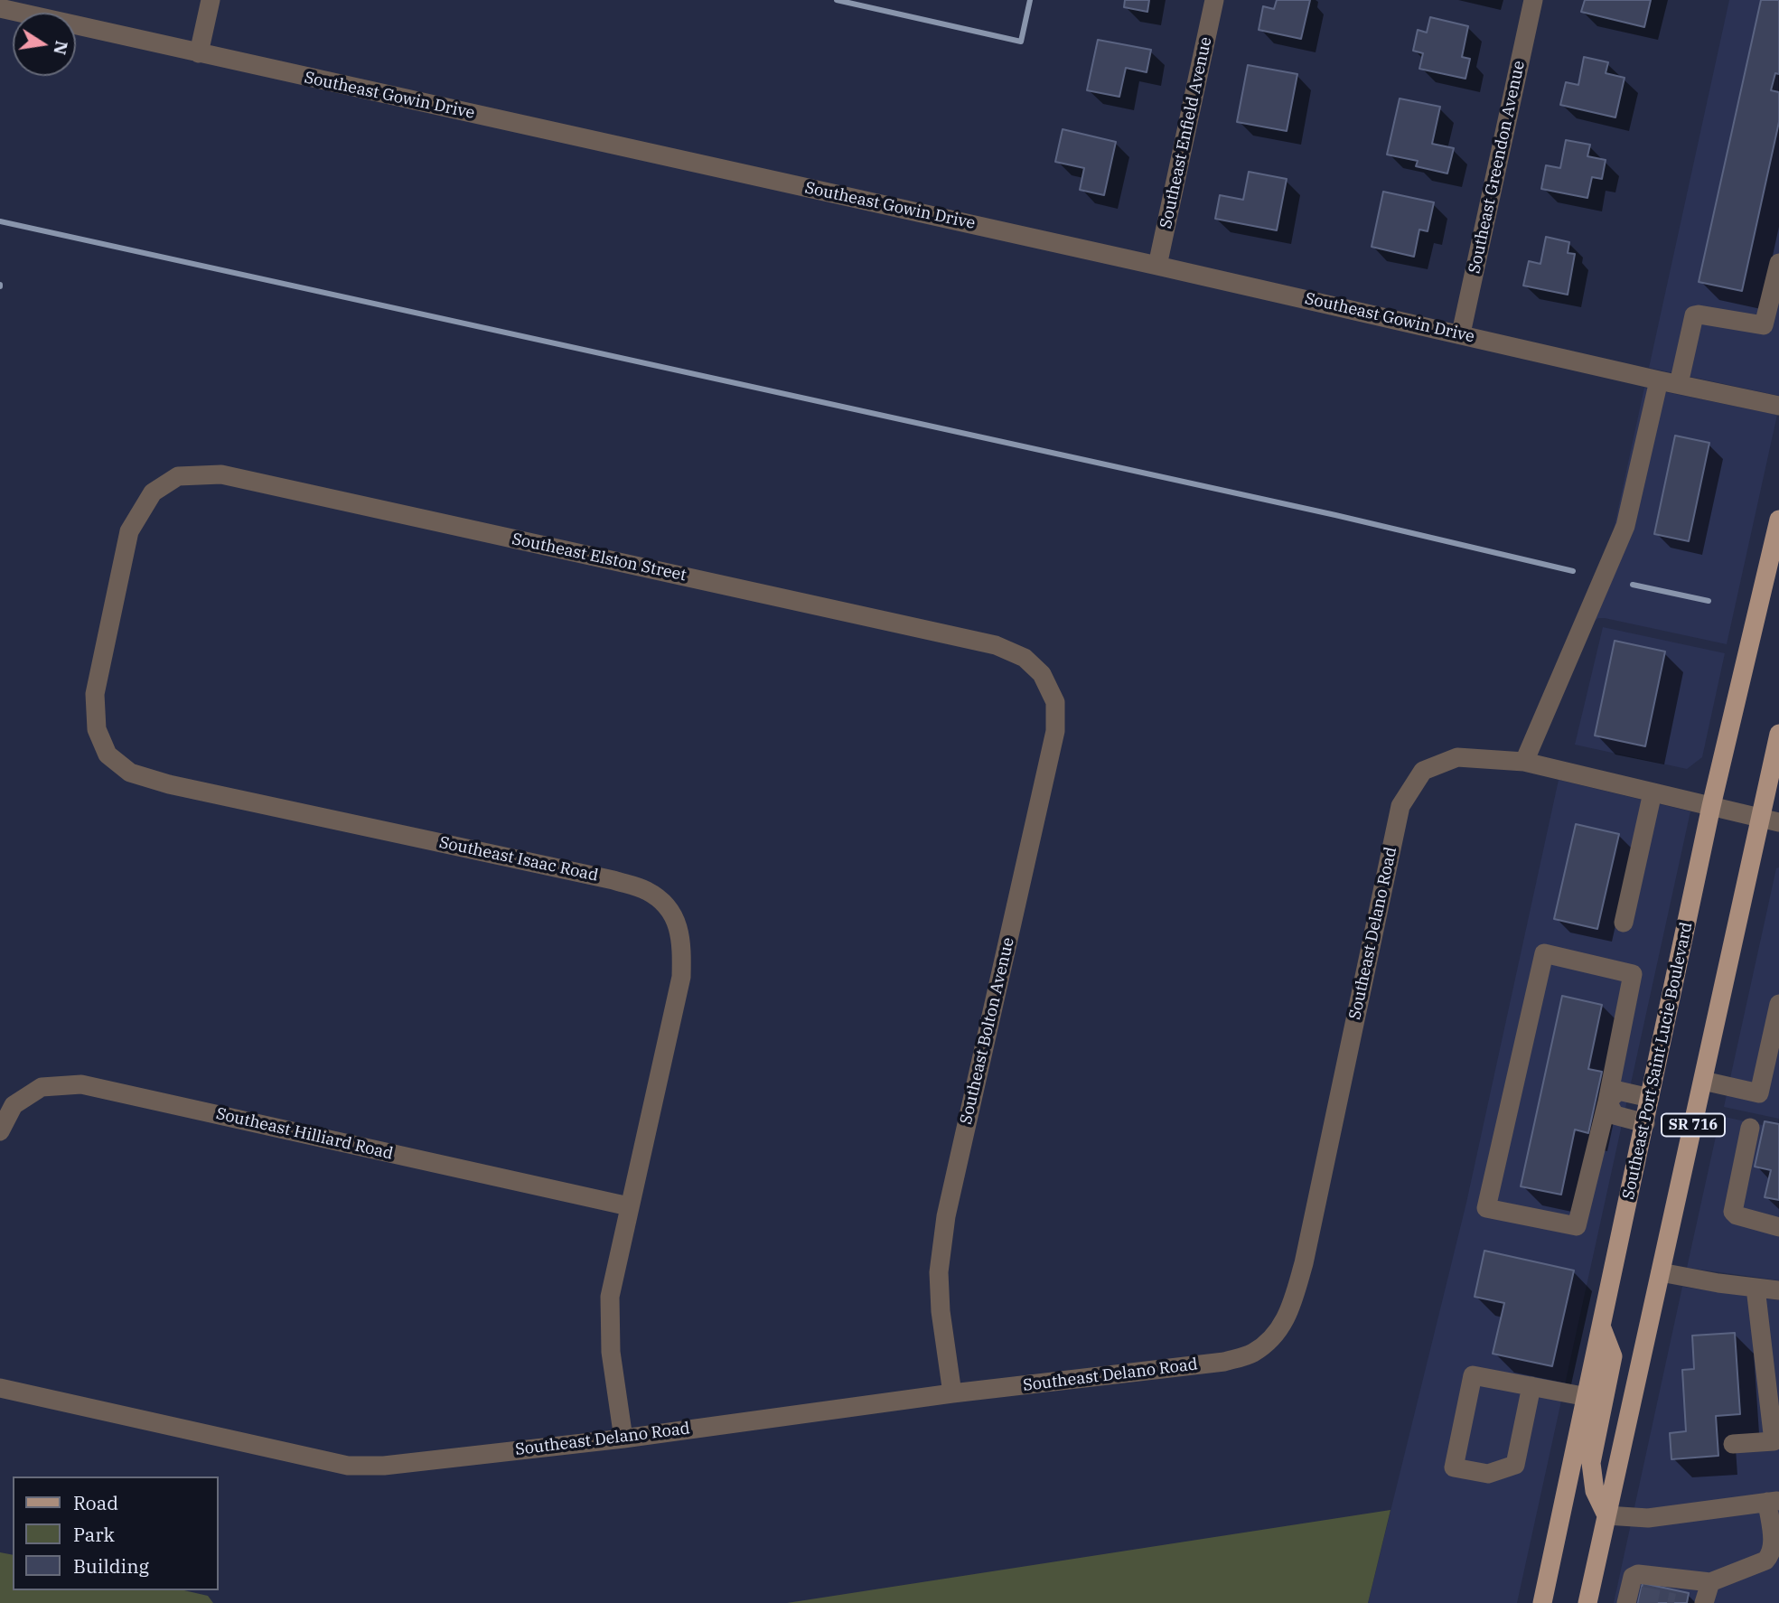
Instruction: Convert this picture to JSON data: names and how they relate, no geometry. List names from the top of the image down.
{
  "streets": {
    "main road": ["Southeast Port Saint Lucie Boulevard", "SR 716"],
    "street": [
      "Southeast Gowin Drive",
      "Southeast Enfield Avenue",
      "Southeast Greendon Avenue",
      "Southeast Elston Street",
      "Southeast Isaac Road",
      "Southeast Delano Road",
      "Southeast Bolton Avenue",
      "Southeast Hilliard Road"
    ]
  },
  "crossings": [
    ["Southeast Gowin Drive", "Southeast Enfield Avenue"],
    ["Southeast Gowin Drive", "Southeast Greendon Avenue"],
    ["Southeast Elston Street", "Southeast Isaac Road"],
    ["Southeast Elston Street", "Southeast Bolton Avenue"],
    ["Southeast Isaac Road", "Southeast Delano Road"],
    ["Southeast Isaac Road", "Southeast Hilliard Road"],
    ["Southeast Delano Road", "Southeast Bolton Avenue"],
    ["Southeast Delano Road", "Southeast Port Saint Lucie Boulevard"],
    ["Southeast Delano Road", "SR 716"]
  ],
  "legend": ["Road", "Park", "Building"],
  "north": "right"
}
